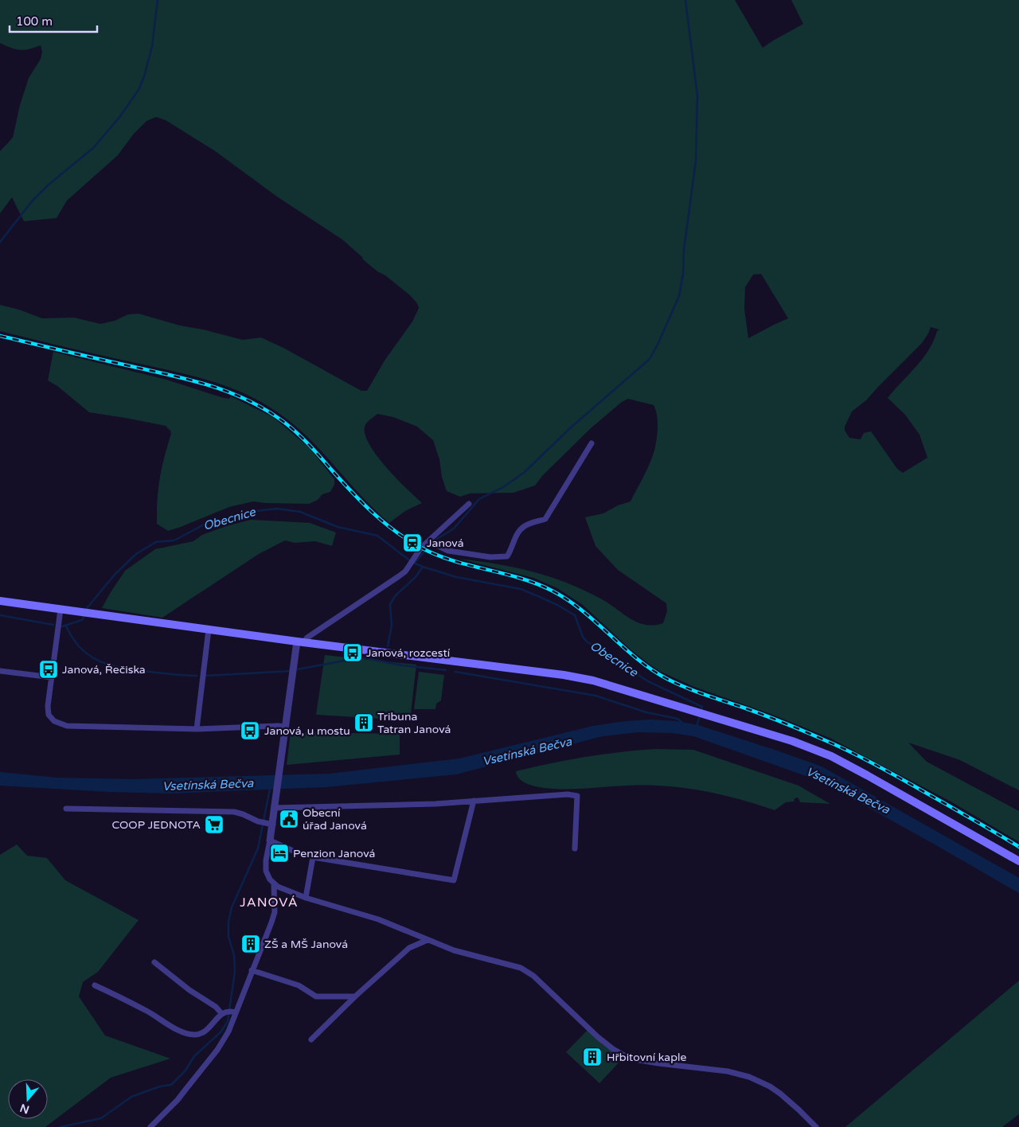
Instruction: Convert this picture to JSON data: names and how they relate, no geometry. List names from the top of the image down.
{
  "districts": ["JANOVÁ"],
  "water": ["Obecnice", "Vsetínská Bečva"],
  "places": {
    "station": ["Janová"],
    "bus stop": ["Janová, rozcestí", "Janová, Řečiska", "Janová, u mostu"],
    "building": ["Tribuna Tatran Janová", "ZŠ a MŠ Janová", "Hřbitovní kaple"],
    "public building": ["Obecní úřad Janová"],
    "supermarket": ["COOP JEDNOTA"],
    "hotel": ["Penzion Janová"]
  },
  "scale_bar": "100 m",
  "north": "bottom"
}
